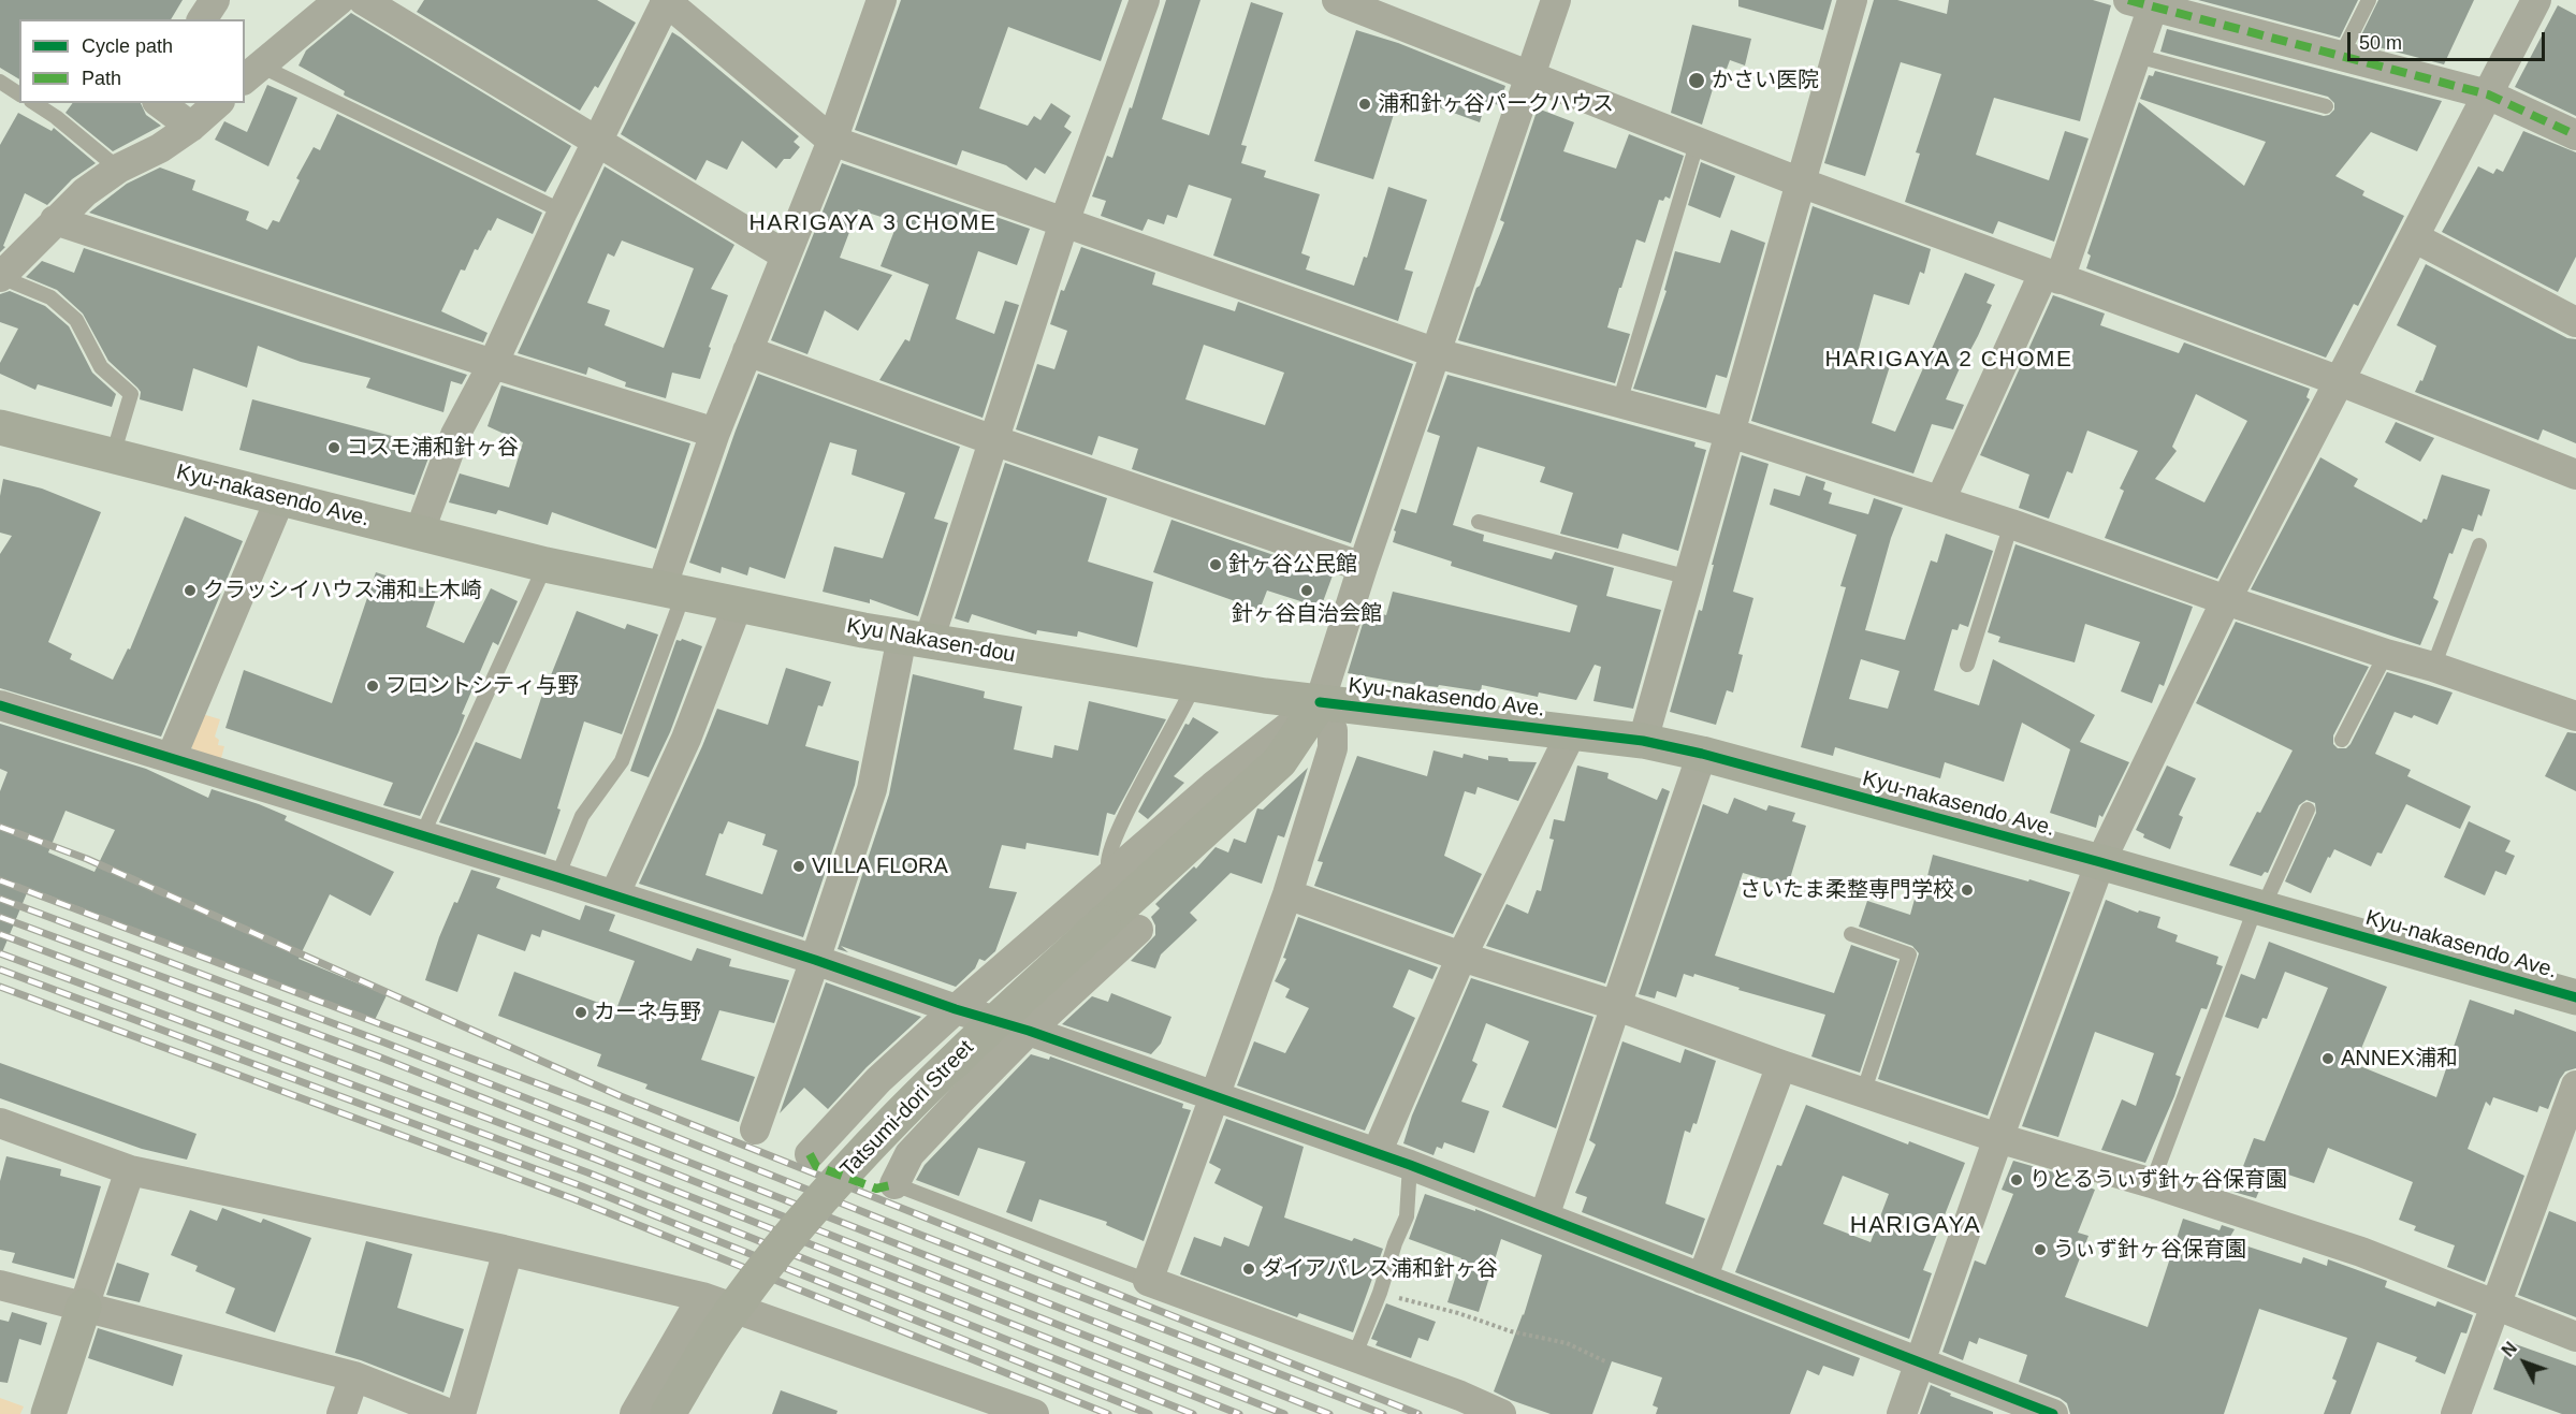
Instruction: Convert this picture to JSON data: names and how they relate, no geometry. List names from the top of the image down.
{
  "streets": {
    "main road": ["Kyu-nakasendo Ave.", "Kyu Nakasen-dou", "Tatsumi-dori Street"]
  },
  "crossings": [
    ["Kyu-nakasendo Ave.", "Kyu Nakasen-dou"],
    ["Kyu-nakasendo Ave.", "Tatsumi-dori Street"],
    ["Kyu Nakasen-dou", "Tatsumi-dori Street"]
  ],
  "districts": ["HARIGAYA 3 CHOME", "HARIGAYA 2 CHOME", "HARIGAYA"],
  "places": [
    "かさい医院",
    "浦和針ヶ谷パークハウス",
    "コスモ浦和針ヶ谷",
    "針ヶ谷公民館",
    "クラッシイハウス浦和上木崎",
    "針ヶ谷自治会館",
    "フロントシティ与野",
    "VILLA FLORA",
    "さいたま柔整専門学校",
    "カーネ与野",
    "ANNEX浦和",
    "りとるうぃず針ヶ谷保育園",
    "うぃず針ヶ谷保育園",
    "ダイアパレス浦和針ヶ谷"
  ],
  "legend": ["Cycle path", "Path"],
  "scale_bar": "50 m",
  "north": "top left"
}
